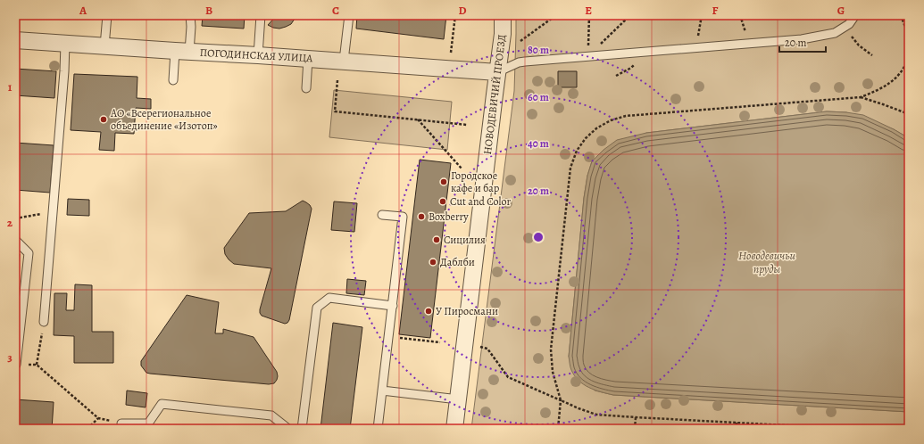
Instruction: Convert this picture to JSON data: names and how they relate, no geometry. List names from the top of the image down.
{
  "streets": {
    "street": ["ПОГОДИНСКАЯ УЛИЦА", "НОВОДЕВИЧИЙ ПРОЕЗД"]
  },
  "crossings": [
    ["ПОГОДИНСКАЯ УЛИЦА", "НОВОДЕВИЧИЙ ПРОЕЗД"]
  ],
  "water": ["Новодевичьи пруды"],
  "places": [
    "АО «Всерегиональное объединение «Изотоп»",
    "Городское кафе и бар",
    "Cut and Color",
    "Boxberry",
    "Сицилия",
    "Даблби",
    "У Пиросмани"
  ],
  "scale_bar": "20 m",
  "grid": {
    "columns": [
      "A",
      "B",
      "C",
      "D",
      "E",
      "F",
      "G"
    ],
    "rows": ["1", "2", "3"]
  },
  "rings": [
    "80 m",
    "60 m",
    "40 m",
    "20 m"
  ]
}
